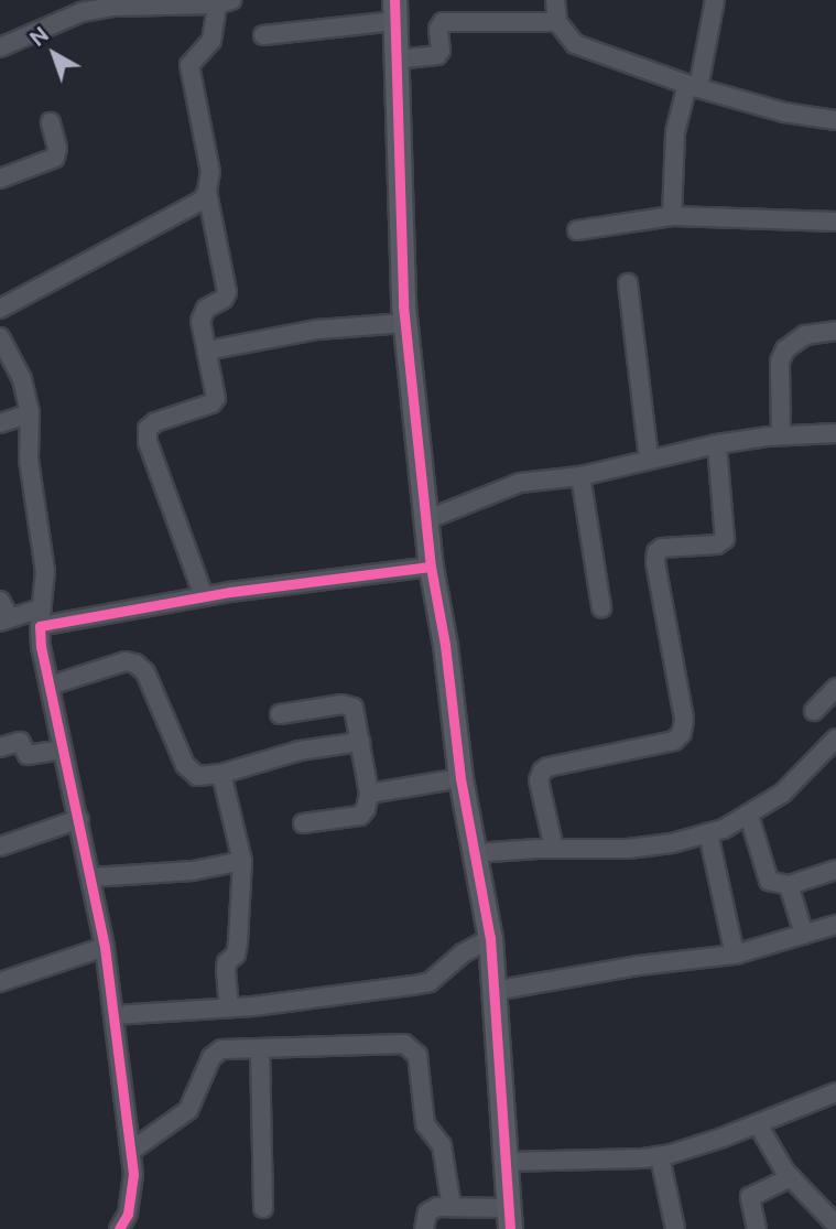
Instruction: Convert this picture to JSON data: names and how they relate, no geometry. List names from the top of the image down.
{
  "north": "top left"
}
